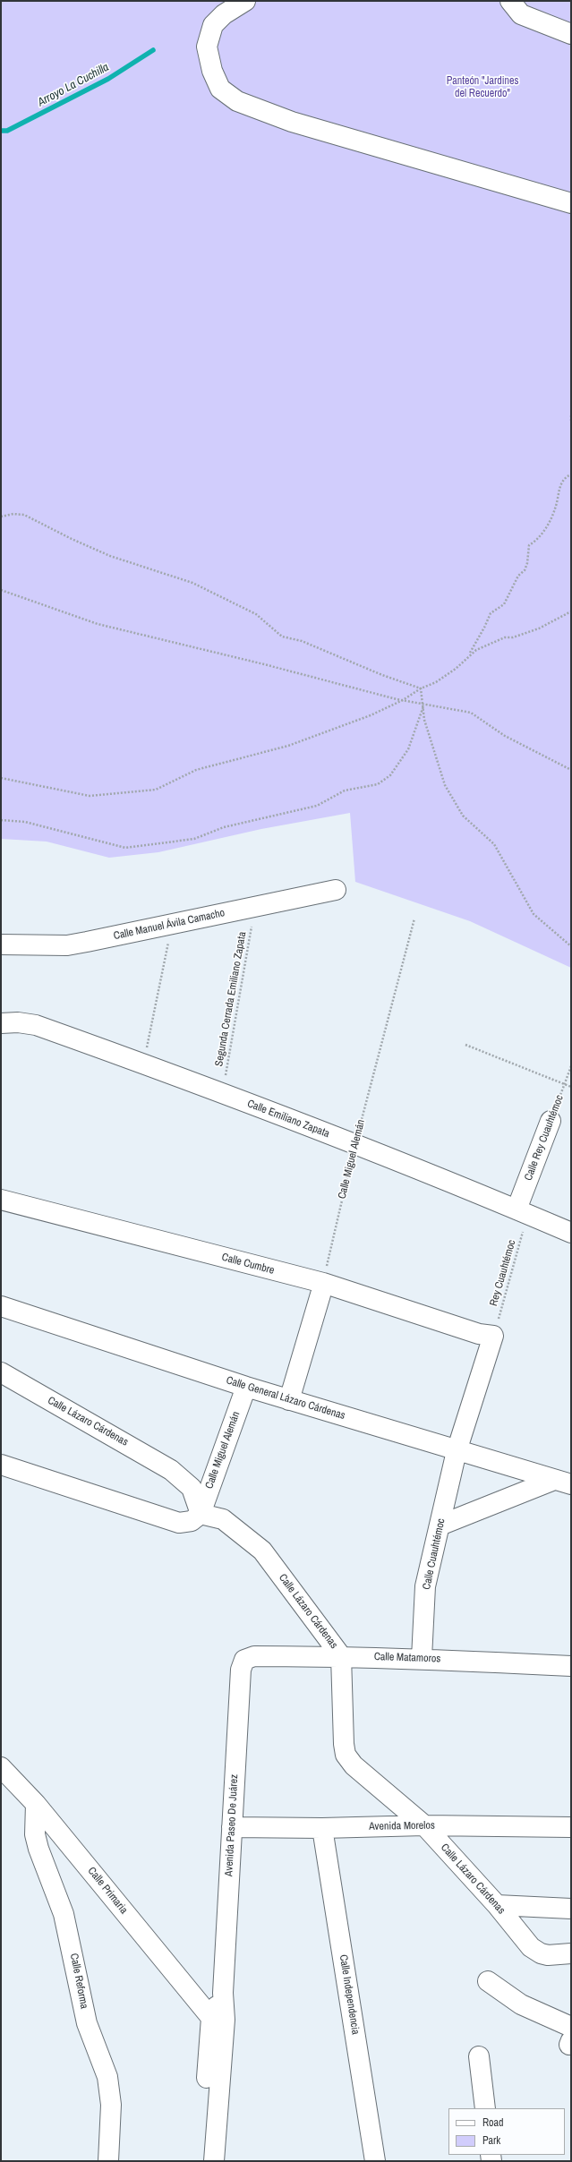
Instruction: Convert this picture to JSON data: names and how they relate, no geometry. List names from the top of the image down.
{
  "streets": {
    "street": [
      "Calle Manuel Ávila Camacho",
      "Calle Emiliano Zapata",
      "Calle Rey Cuauhtémoc",
      "Calle Miguel Alemán",
      "Calle Cumbre",
      "Calle General Lázaro Cárdenas",
      "Calle Lázaro Cárdenas",
      "Calle Cuauhtémoc",
      "Calle Matamoros",
      "Avenida Paseo De Juárez",
      "Avenida Morelos",
      "Calle Primaria",
      "Calle Reforma",
      "Calle Independencia"
    ],
    "path": ["Segunda Cerrada Emiliano Zapata", "Rey Cuauhtémoc"]
  },
  "crossings": [
    ["Calle Manuel Ávila Camacho", "Segunda Cerrada Emiliano Zapata"],
    ["Segunda Cerrada Emiliano Zapata", "Calle Emiliano Zapata"],
    ["Calle Emiliano Zapata", "Calle Rey Cuauhtémoc"],
    ["Calle Emiliano Zapata", "Calle Miguel Alemán"],
    ["Calle Emiliano Zapata", "Rey Cuauhtémoc"],
    ["Calle Rey Cuauhtémoc", "Rey Cuauhtémoc"],
    ["Calle Miguel Alemán", "Calle Cumbre"],
    ["Calle Miguel Alemán", "Calle General Lázaro Cárdenas"],
    ["Calle Miguel Alemán", "Calle Lázaro Cárdenas"],
    ["Calle Cumbre", "Rey Cuauhtémoc"],
    ["Calle General Lázaro Cárdenas", "Calle Cuauhtémoc"],
    ["Calle Lázaro Cárdenas", "Calle Matamoros"],
    ["Calle Lázaro Cárdenas", "Avenida Morelos"],
    ["Calle Cuauhtémoc", "Calle Matamoros"],
    ["Calle Matamoros", "Avenida Paseo De Juárez"],
    ["Avenida Paseo De Juárez", "Avenida Morelos"],
    ["Avenida Paseo De Juárez", "Calle Primaria"],
    ["Avenida Morelos", "Calle Independencia"],
    ["Calle Primaria", "Calle Reforma"]
  ],
  "water": ["Arroyo La Cuchilla"],
  "parks": ["Panteón \"Jardines del Recuerdo\""],
  "legend": ["Road", "Park"]
}
